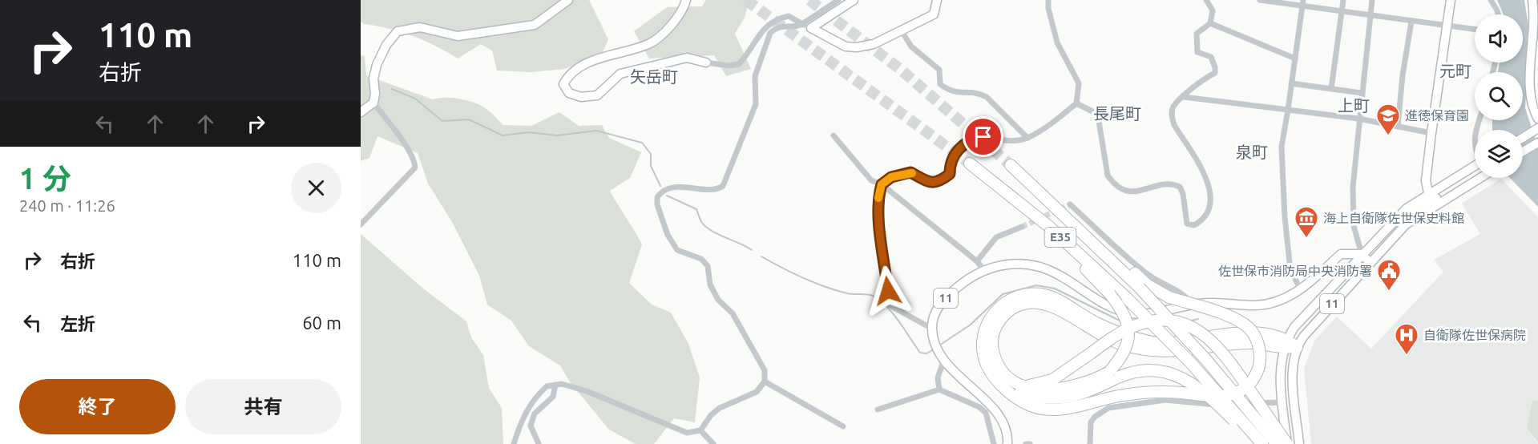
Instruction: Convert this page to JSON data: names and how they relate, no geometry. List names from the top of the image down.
{
  "streets": {
    "highway": ["E35"],
    "main road": ["11"]
  },
  "districts": [
    "元町",
    "矢岳町",
    "上町",
    "長尾町",
    "泉町"
  ],
  "places": {
    "school or university": ["進徳保育園"],
    "museum": ["海上自衛隊佐世保史料館"],
    "public building": ["佐世保市消防局中央消防署"],
    "hospital": ["自衛隊佐世保病院"]
  },
  "page": {
    "turn": ["110 m", "右折"],
    "heading": ["1 分", "240 m · 11:26"],
    "list": [
      {
        "name": "右折",
        "value": "110 m"
      },
      {
        "name": "左折",
        "value": "60 m"
      }
    ],
    "buttons": ["終了", "共有"]
  }
}
